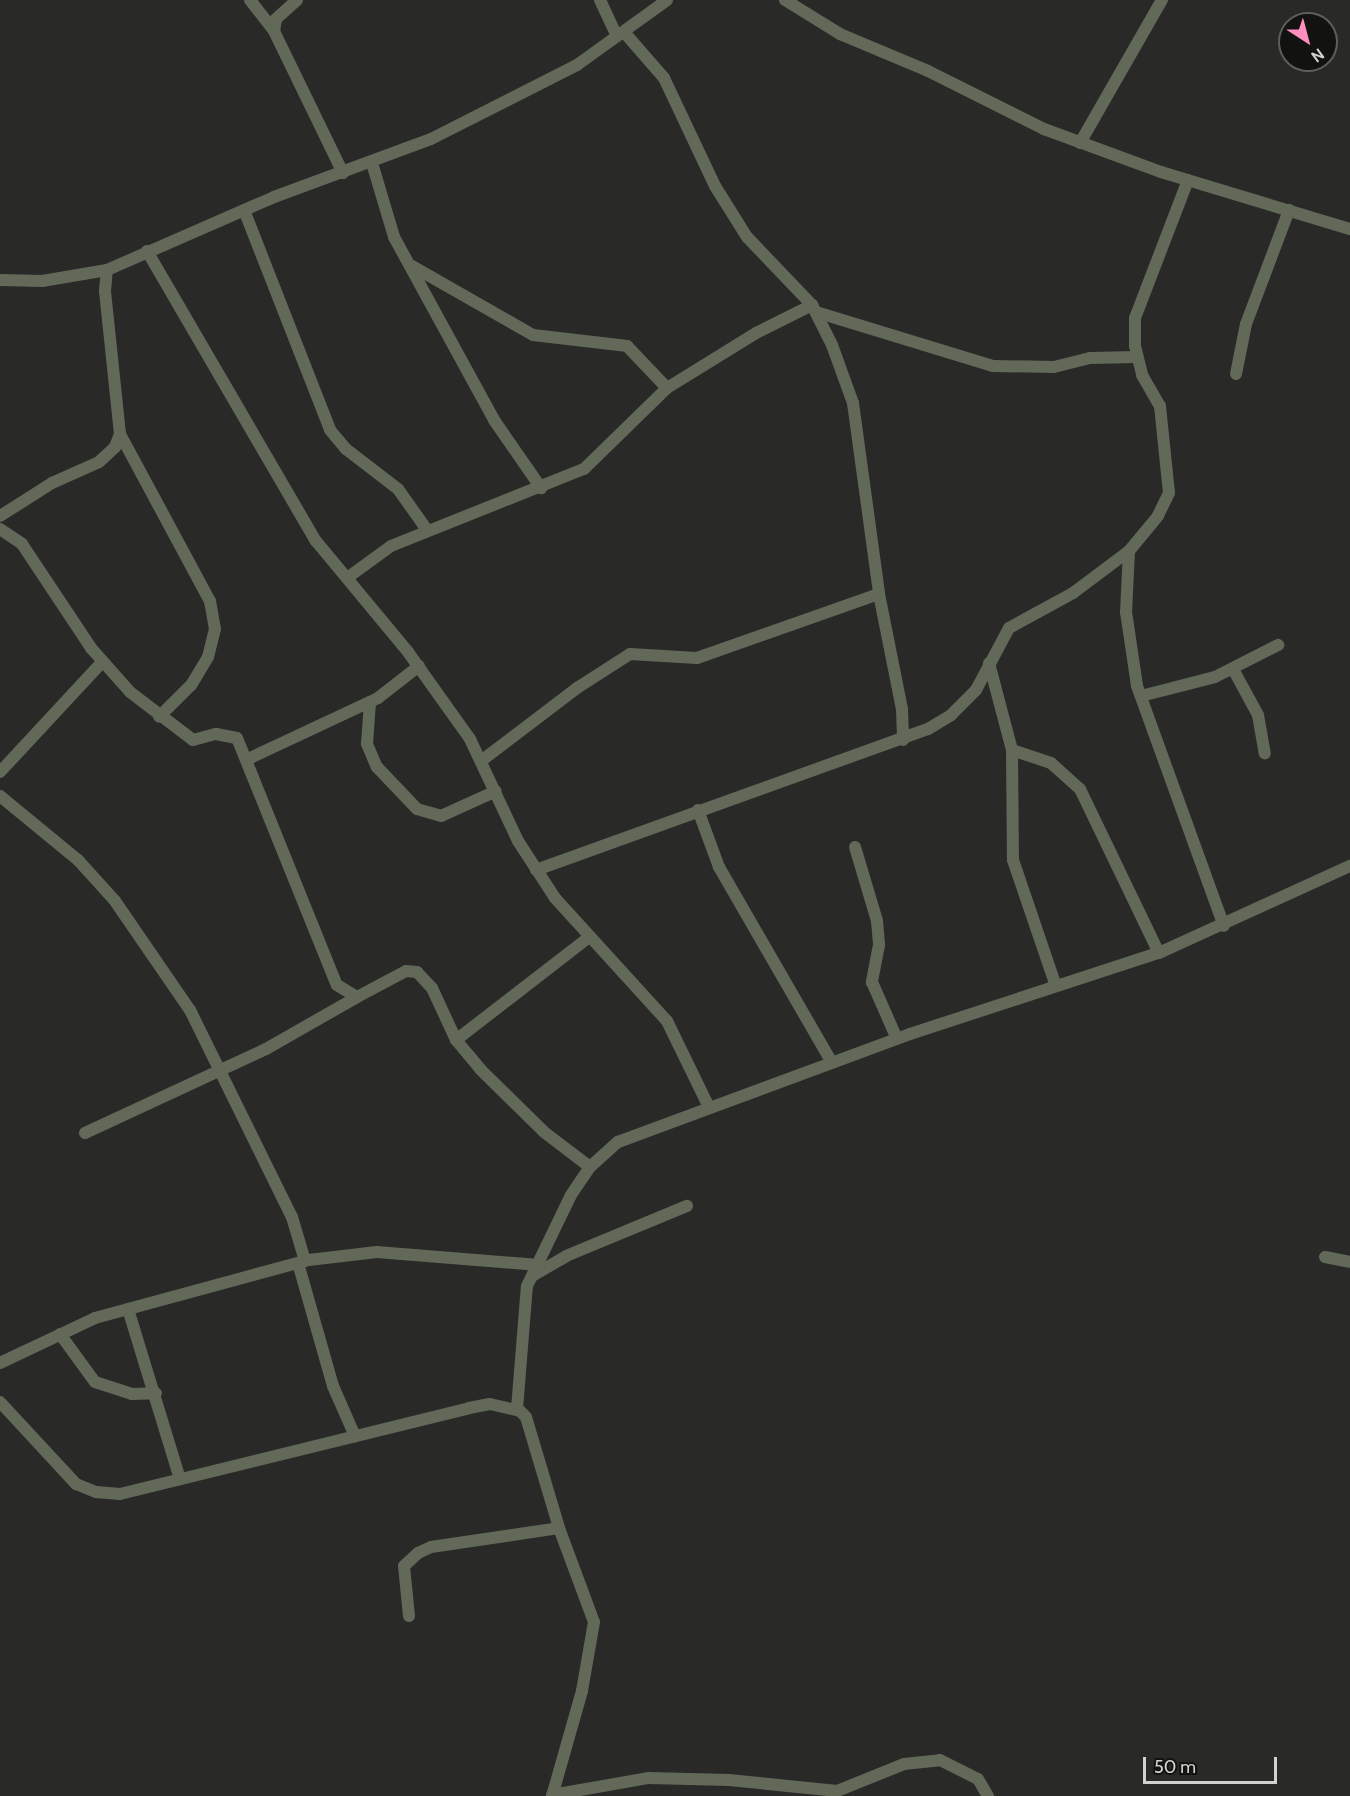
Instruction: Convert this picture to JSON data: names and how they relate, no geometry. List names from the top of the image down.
{
  "scale_bar": "50 m",
  "north": "bottom right"
}
